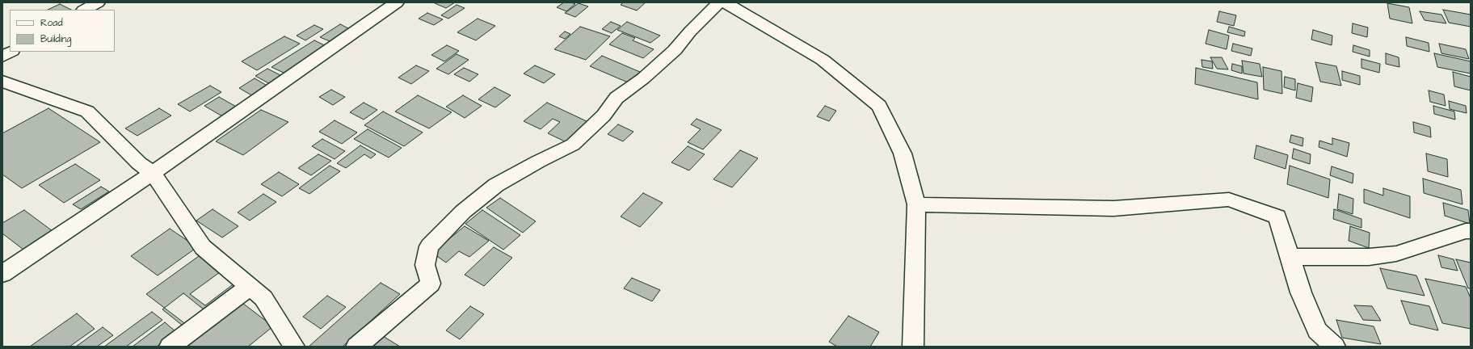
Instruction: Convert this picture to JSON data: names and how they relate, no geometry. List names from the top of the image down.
{
  "legend": ["Road", "Building"]
}
